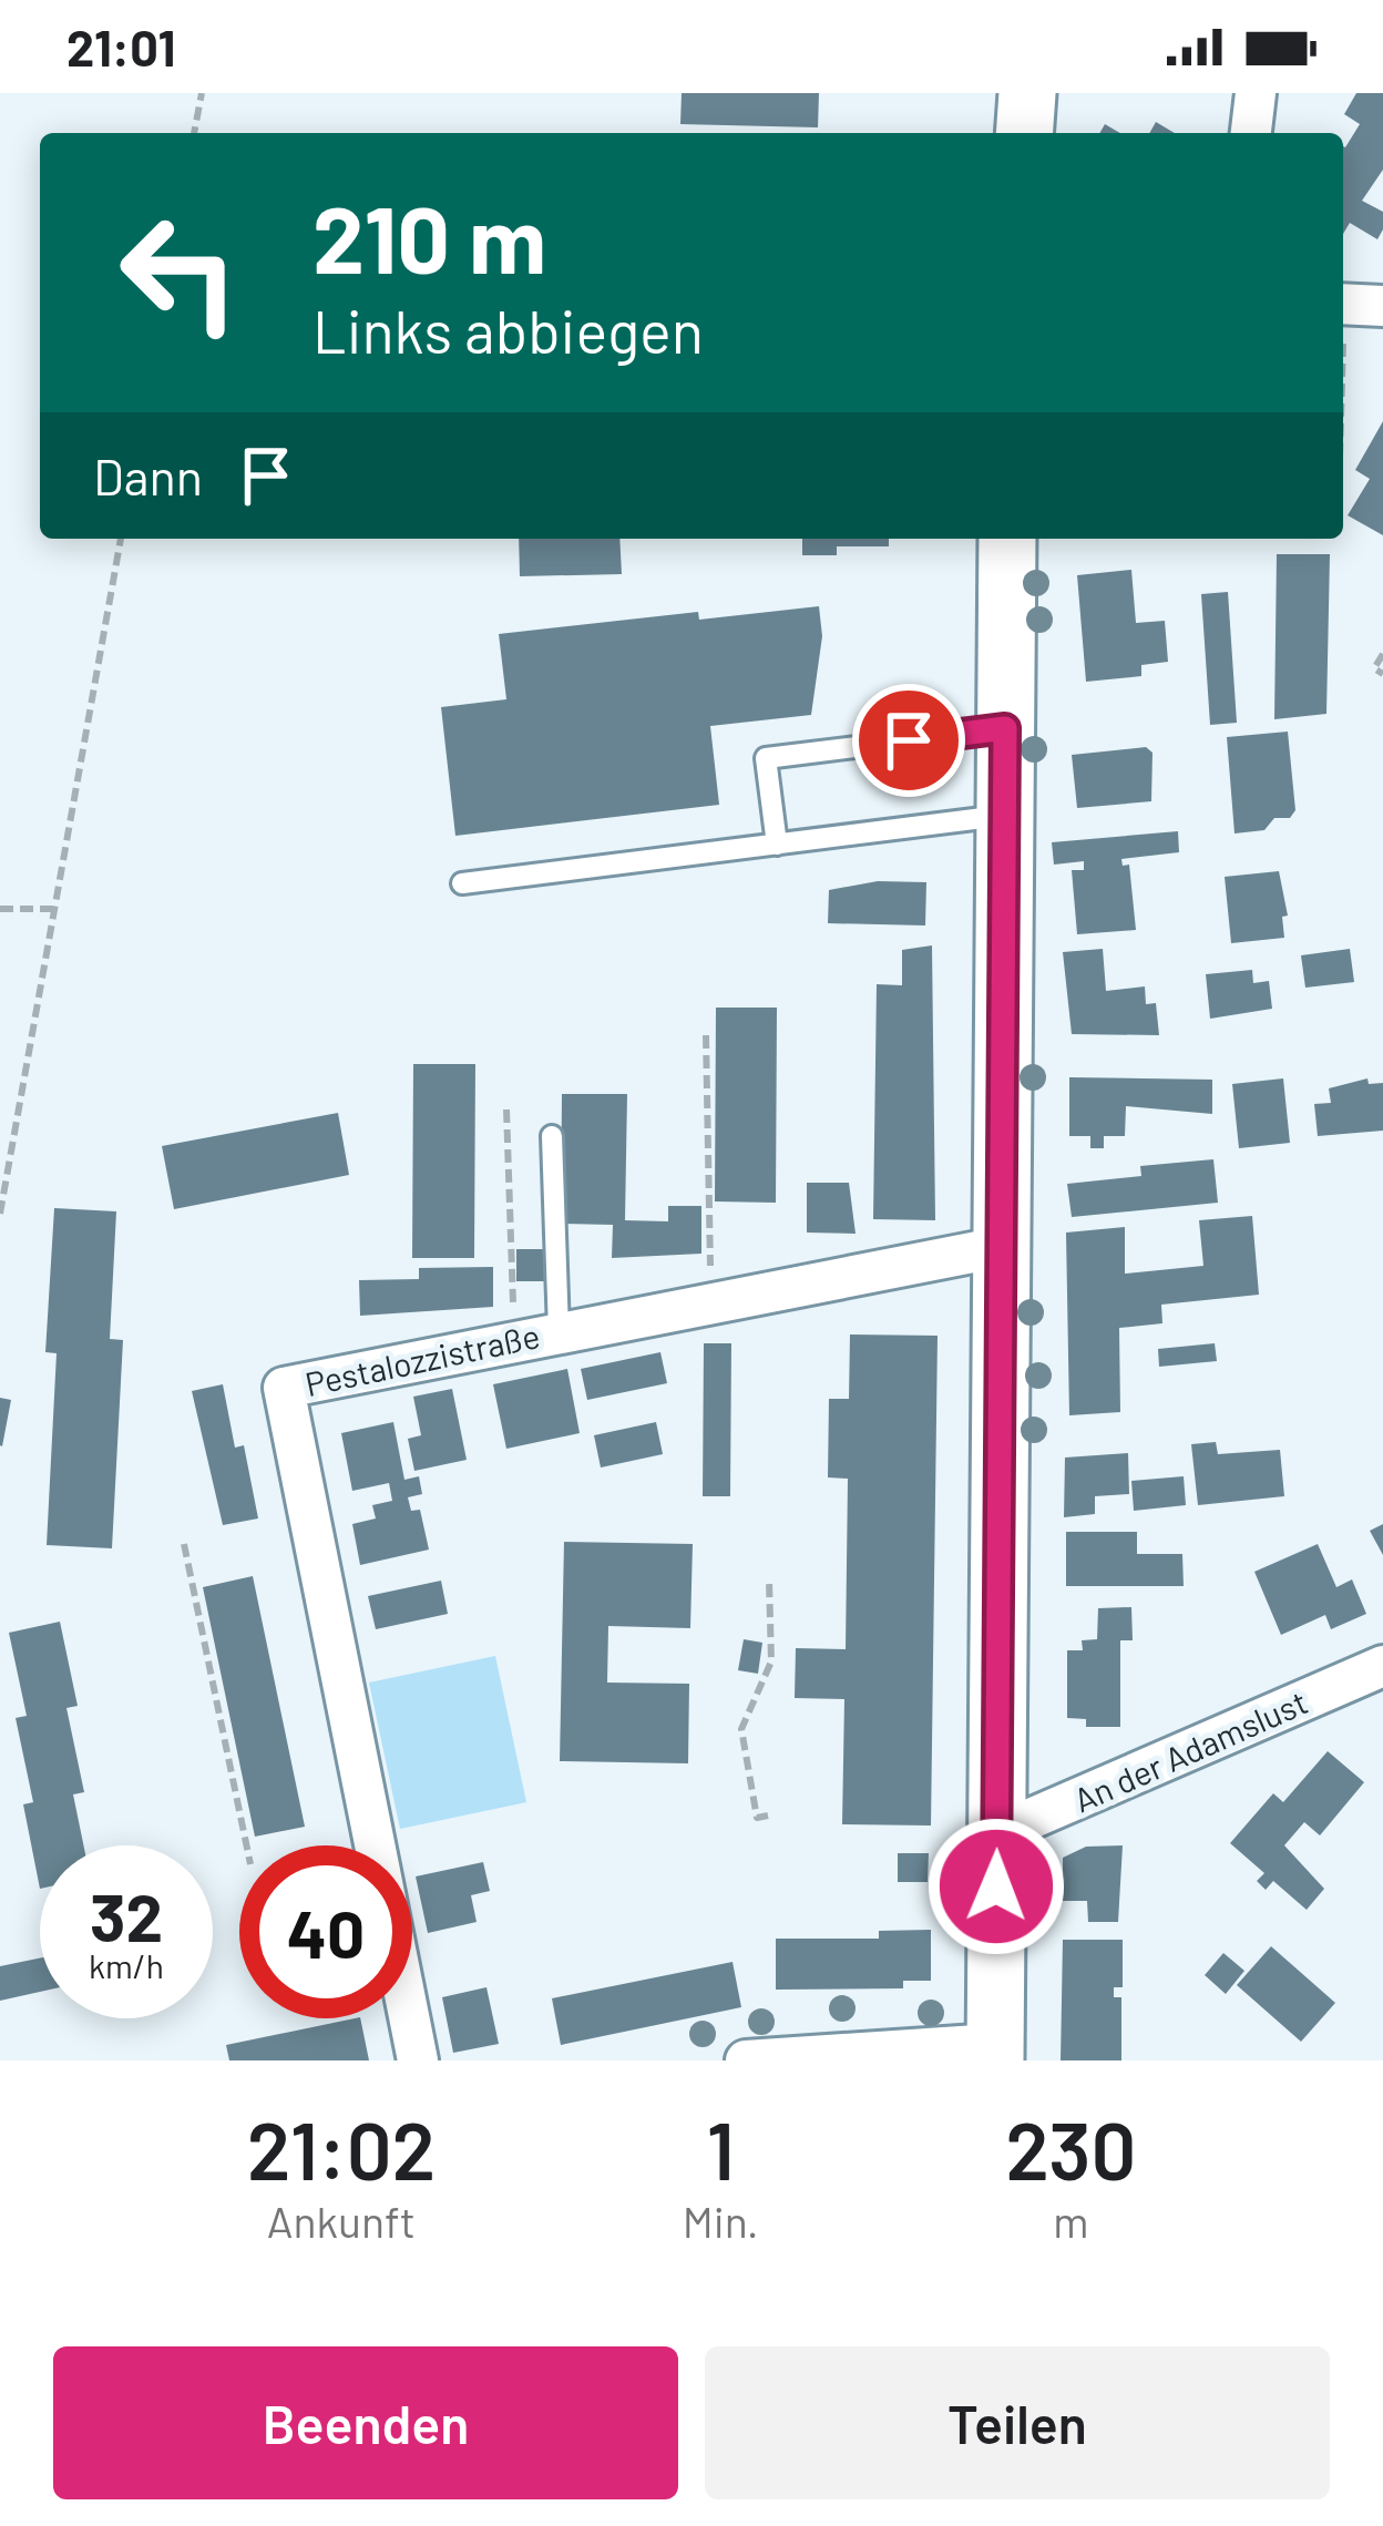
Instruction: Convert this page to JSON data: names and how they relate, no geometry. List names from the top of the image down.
{
  "streets": {
    "street": ["Pestalozzistraße", "An der Adamslust"]
  },
  "page": {
    "status": "21:01",
    "turn": ["210 m", "Links abbiegen"],
    "then": "Dann",
    "speed": "32 km/h",
    "limit": "40",
    "eta": [
      "21:02",
      "Ankunft",
      "1",
      "Min.",
      "230",
      "m"
    ],
    "buttons": ["Beenden", "Teilen"]
  }
}
